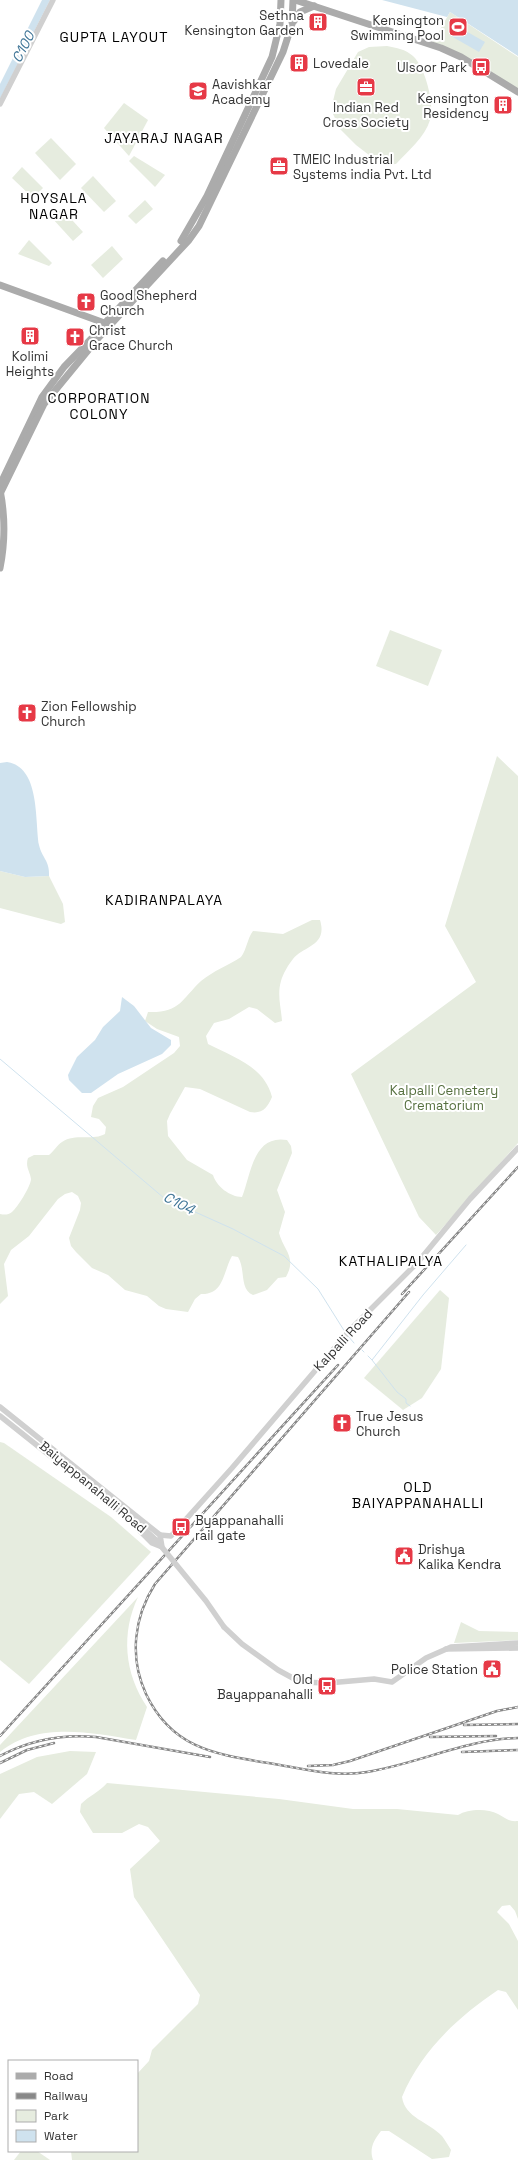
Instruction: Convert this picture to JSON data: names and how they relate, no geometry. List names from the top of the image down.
{
  "streets": {
    "street": ["Kalpalli Road", "Baiyappanahalli Road"]
  },
  "crossings": [
    ["Kalpalli Road", "Baiyappanahalli Road"]
  ],
  "districts": [
    "GUPTA LAYOUT",
    "JAYARAJ NAGAR",
    "HOYSALA NAGAR",
    "CORPORATION COLONY",
    "KADIRANPALAYA",
    "KATHALIPALYA",
    "OLD BAIYAPPANAHALLI"
  ],
  "water": ["C100", "C104"],
  "parks": ["Kalpalli Cemetery Crematorium"],
  "places": {
    "building": [
      "Sethna Kensington Garden",
      "Lovedale",
      "Kensington Residency",
      "Kolimi Heights"
    ],
    "sports": ["Kensington Swimming Pool"],
    "bus stop": ["Ulsoor Park", "Byappanahalli rail gate", "Old Bayappanahalli"],
    "office": ["Indian Red Cross Society", "TMEIC Industrial Systems india Pvt. Ltd"],
    "school or university": ["Aavishkar Academy"],
    "church": [
      "Good Shepherd Church",
      "Christ Grace Church",
      "Zion Fellowship Church",
      "True Jesus Church"
    ],
    "public building": ["Drishya Kalika Kendra", "Police Station"]
  },
  "legend": [
    "Road",
    "Railway",
    "Park",
    "Water"
  ]
}
